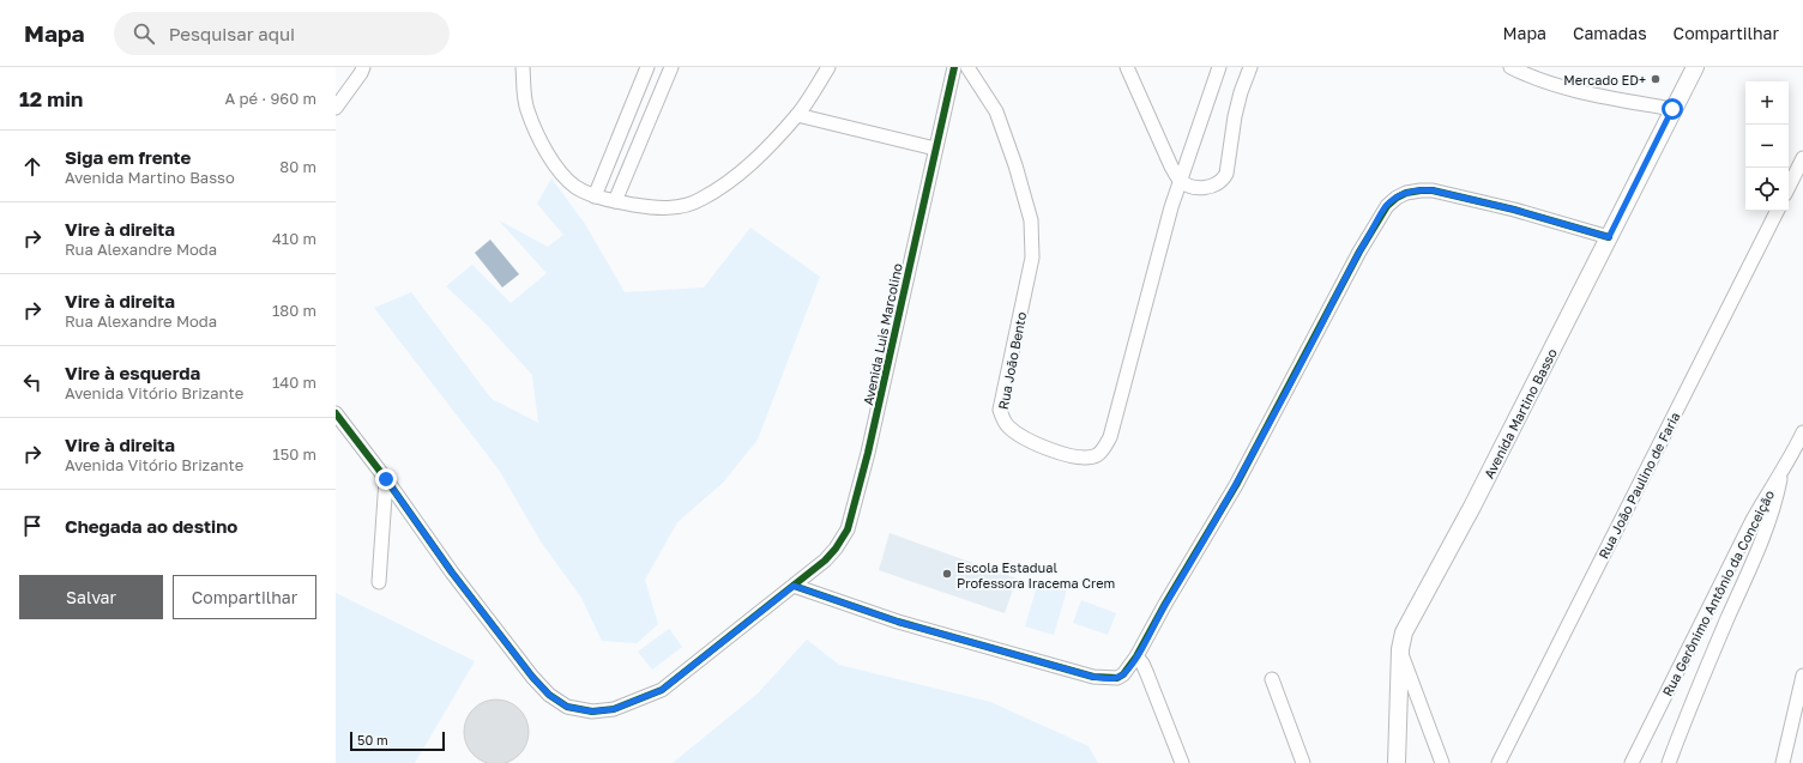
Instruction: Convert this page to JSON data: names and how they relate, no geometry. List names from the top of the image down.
{
  "streets": {
    "street": [
      "Avenida Luis Marcolino",
      "Rua João Bento",
      "Avenida Martino Basso",
      "Rua João Paulino de Faria",
      "Rua Gerônimo Antônio da Conceição"
    ]
  },
  "places": ["Mercado ED+", "Escola Estadual Professora Iracema Crem"],
  "scale_bar": "50 m",
  "page": {
    "header": "Mapa",
    "search": "Pesquisar aqui",
    "nav": ["Mapa", "Camadas", "Compartilhar"],
    "heading": ["12 min", "A pé · 960 m"],
    "map_buttons": ["+", "−"],
    "list": [
      ["Siga em frente", "Avenida Martino Basso", "80 m"],
      ["Vire à direita", "Rua Alexandre Moda", "410 m"],
      ["Vire à direita", "Rua Alexandre Moda", "180 m"],
      ["Vire à esquerda", "Avenida Vitório Brizante", "140 m"],
      ["Vire à direita", "Avenida Vitório Brizante", "150 m"],
      "Chegada ao destino"
    ],
    "buttons": ["Salvar", "Compartilhar"],
    "scale": "50 m"
  }
}
